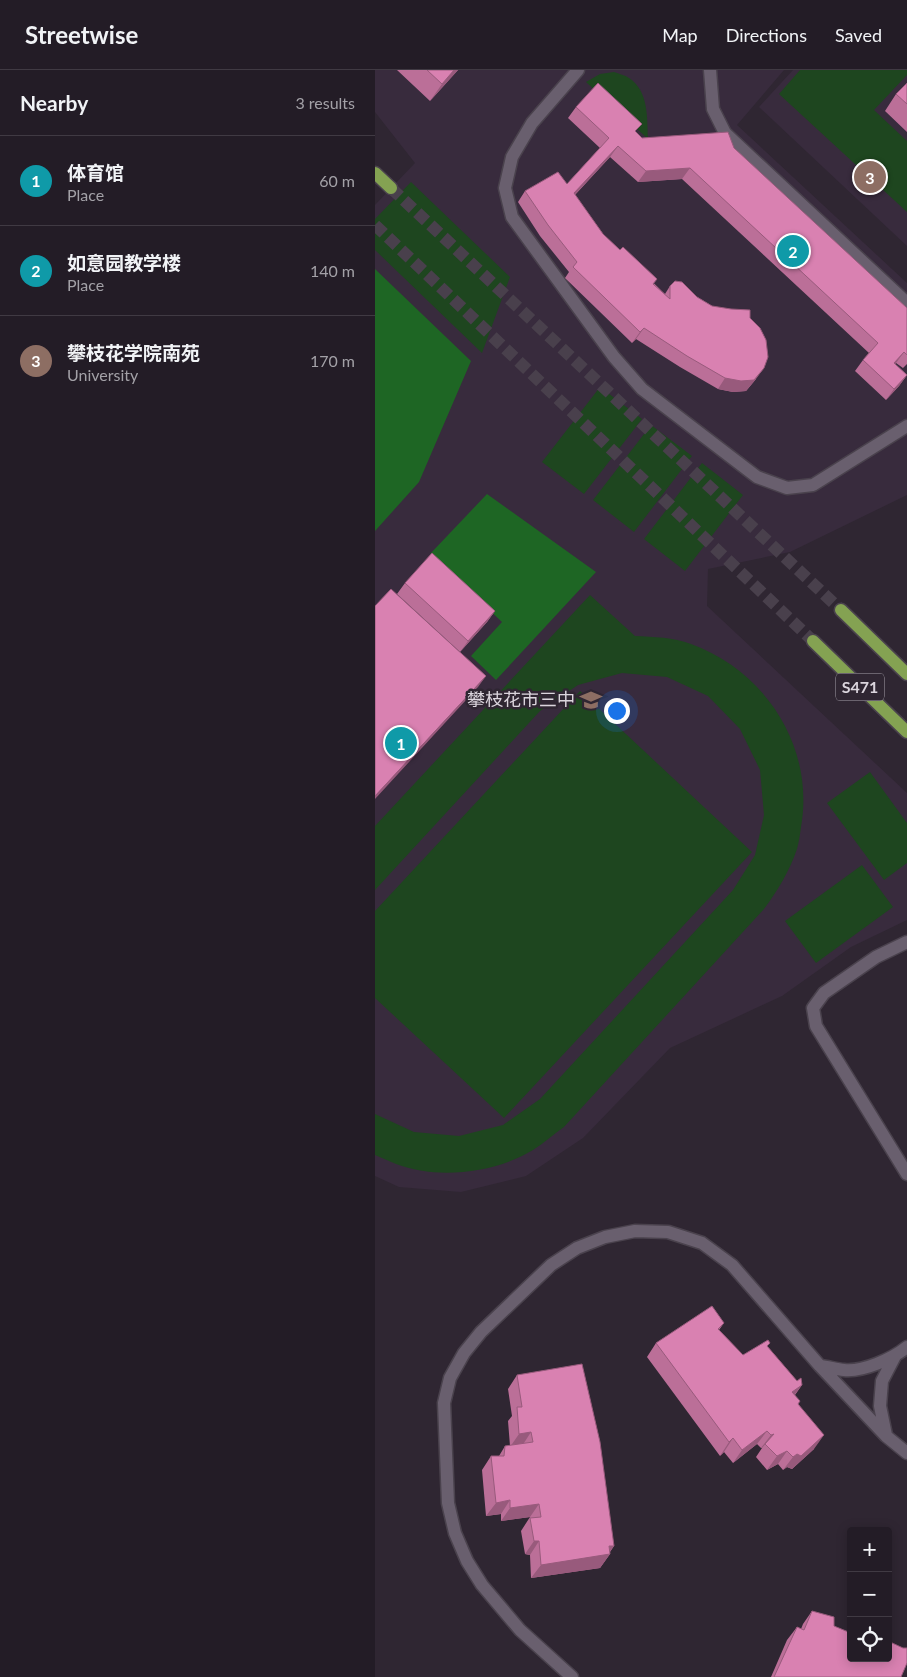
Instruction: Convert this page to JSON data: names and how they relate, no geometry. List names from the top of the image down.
{
  "streets": {
    "main road": ["S471"]
  },
  "places": {
    "school or university": ["攀枝花市三中"]
  },
  "page": {
    "header": "Streetwise",
    "nav": ["Map", "Directions", "Saved"],
    "heading": ["Nearby", "3 results"],
    "list": [
      {
        "mark": "1",
        "name": "体育馆",
        "note": "Place",
        "value": "60 m"
      },
      {
        "mark": "2",
        "name": "如意园教学楼",
        "note": "Place",
        "value": "140 m"
      },
      {
        "mark": "3",
        "name": "攀枝花学院南苑",
        "note": "University",
        "value": "170 m"
      }
    ],
    "pins": ["3", "2", "1"],
    "map_buttons": ["+", "−"]
  }
}
